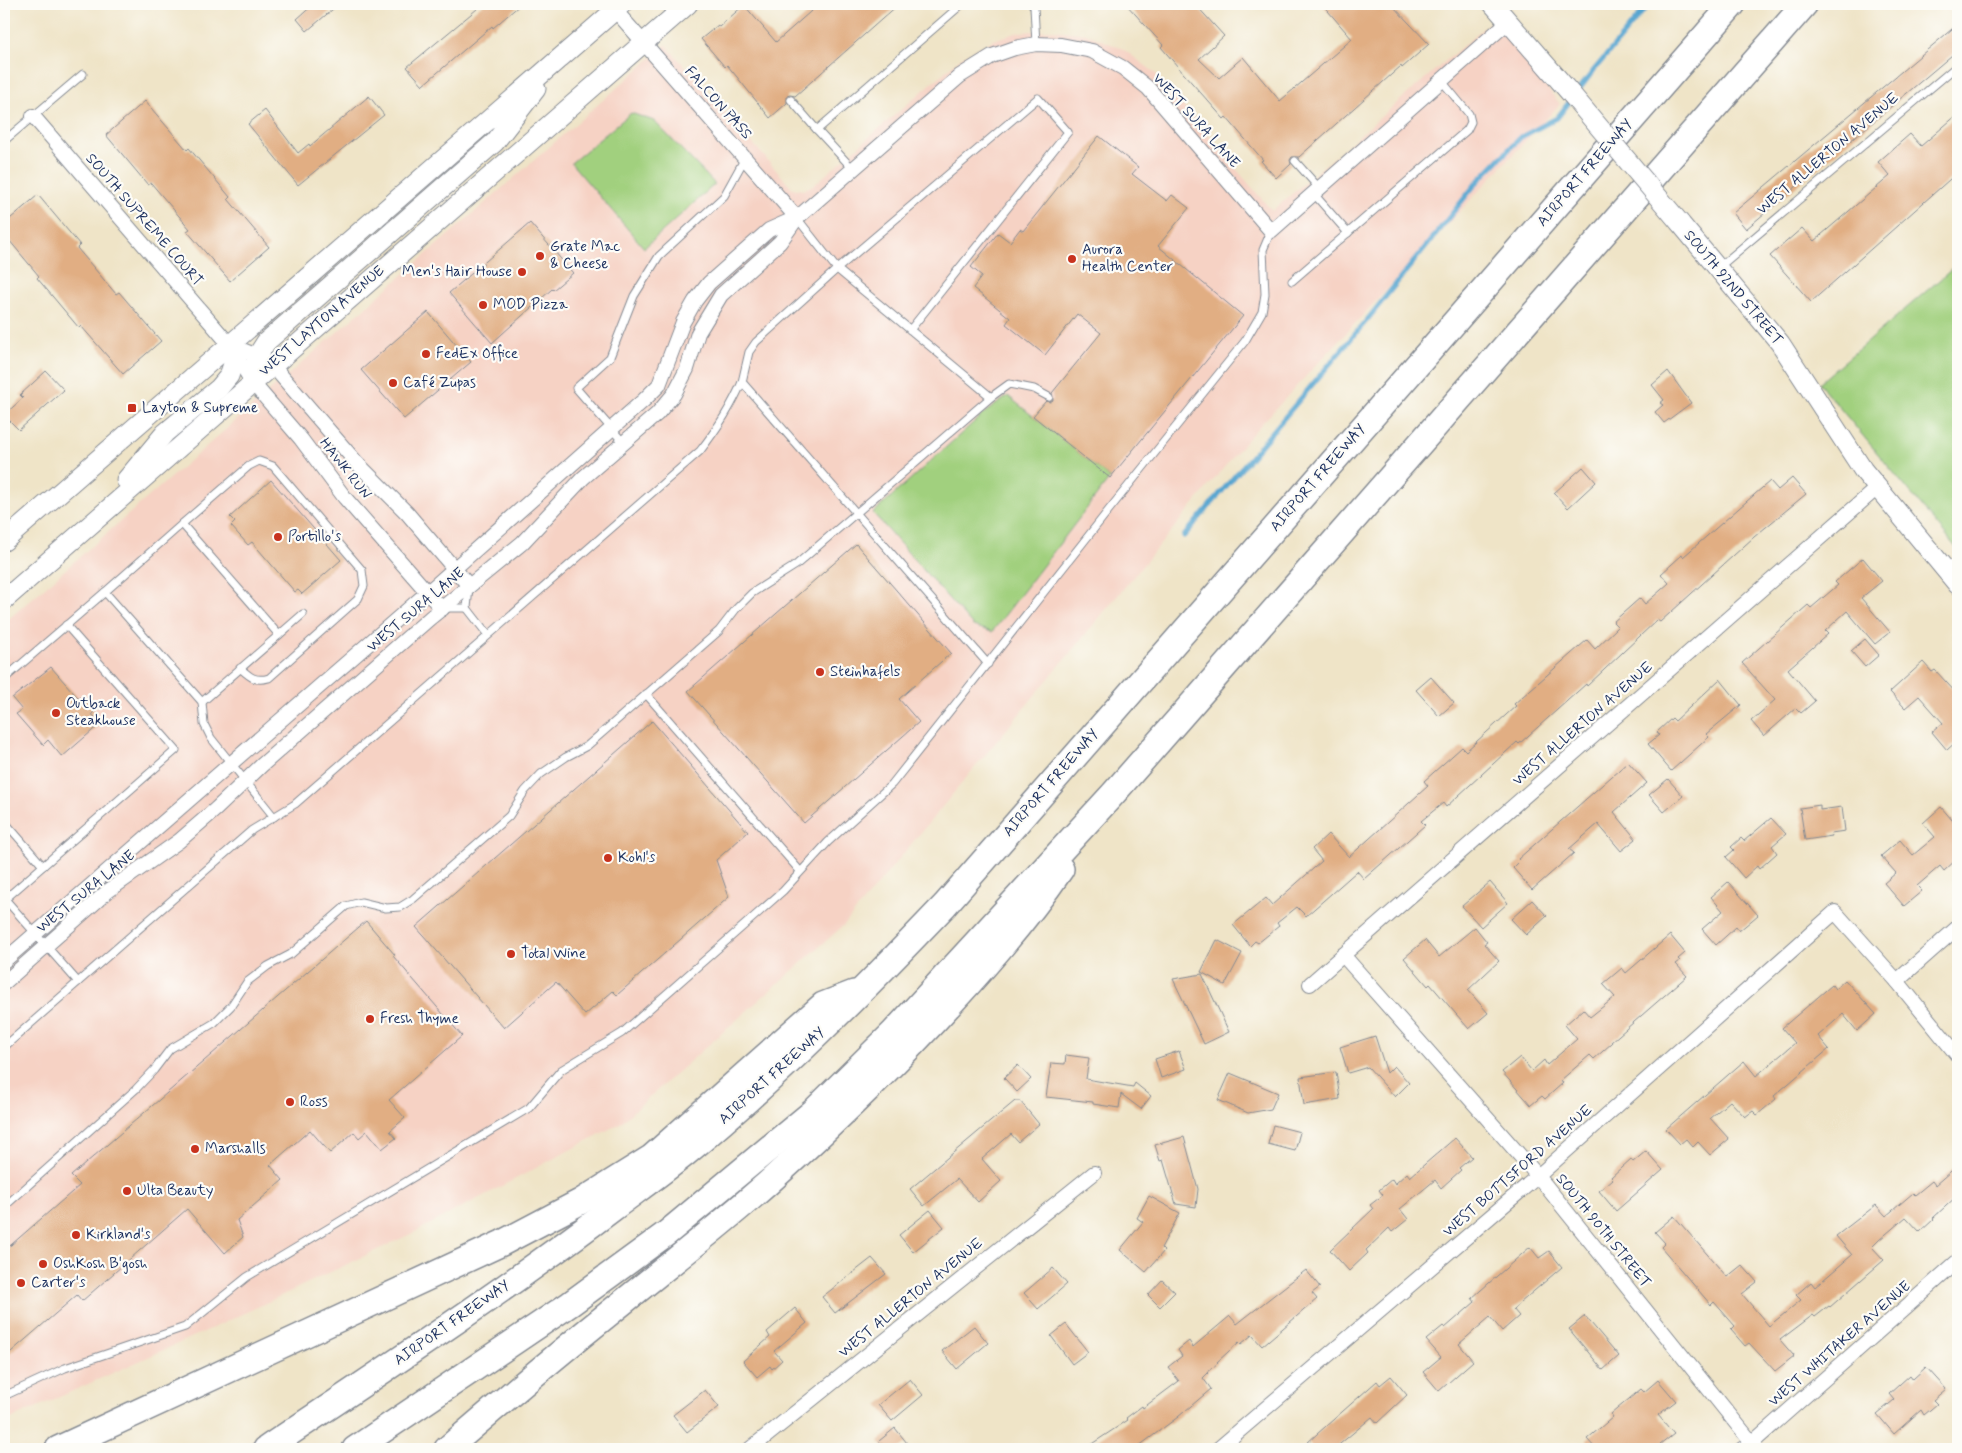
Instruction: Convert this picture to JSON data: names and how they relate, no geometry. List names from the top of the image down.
{
  "streets": {
    "highway": ["AIRPORT FREEWAY"],
    "main road": ["SOUTH 92ND STREET", "WEST LAYTON AVENUE"],
    "street": [
      "FALCON PASS",
      "WEST SURA LANE",
      "WEST ALLERTON AVENUE",
      "SOUTH SUPREME COURT",
      "HAWK RUN",
      "WEST BOTTSFORD AVENUE",
      "SOUTH 90TH STREET",
      "WEST WHITAKER AVENUE"
    ]
  },
  "crossings": [
    ["FALCON PASS", "WEST SURA LANE"],
    ["FALCON PASS", "WEST LAYTON AVENUE"],
    ["WEST SURA LANE", "HAWK RUN"],
    ["WEST ALLERTON AVENUE", "SOUTH 92ND STREET"],
    ["WEST ALLERTON AVENUE", "SOUTH 90TH STREET"],
    ["SOUTH SUPREME COURT", "HAWK RUN"],
    ["WEST LAYTON AVENUE", "HAWK RUN"],
    ["WEST BOTTSFORD AVENUE", "SOUTH 90TH STREET"],
    ["SOUTH 90TH STREET", "WEST WHITAKER AVENUE"]
  ],
  "places": {
    "other": [
      "Grate Mac & Cheese",
      "Aurora Health Center",
      "Men's Hair House",
      "MOD Pizza",
      "FedEx Office",
      "Café Zupas",
      "Portillo's",
      "Steinhafels",
      "Outback Steakhouse",
      "Kohl's",
      "Total Wine",
      "Fresh Thyme",
      "Ross",
      "Marshalls",
      "Ulta Beauty",
      "Kirkland's",
      "OshKosh B'gosh",
      "Carter's"
    ],
    "transit": ["Layton & Supreme"]
  }
}
